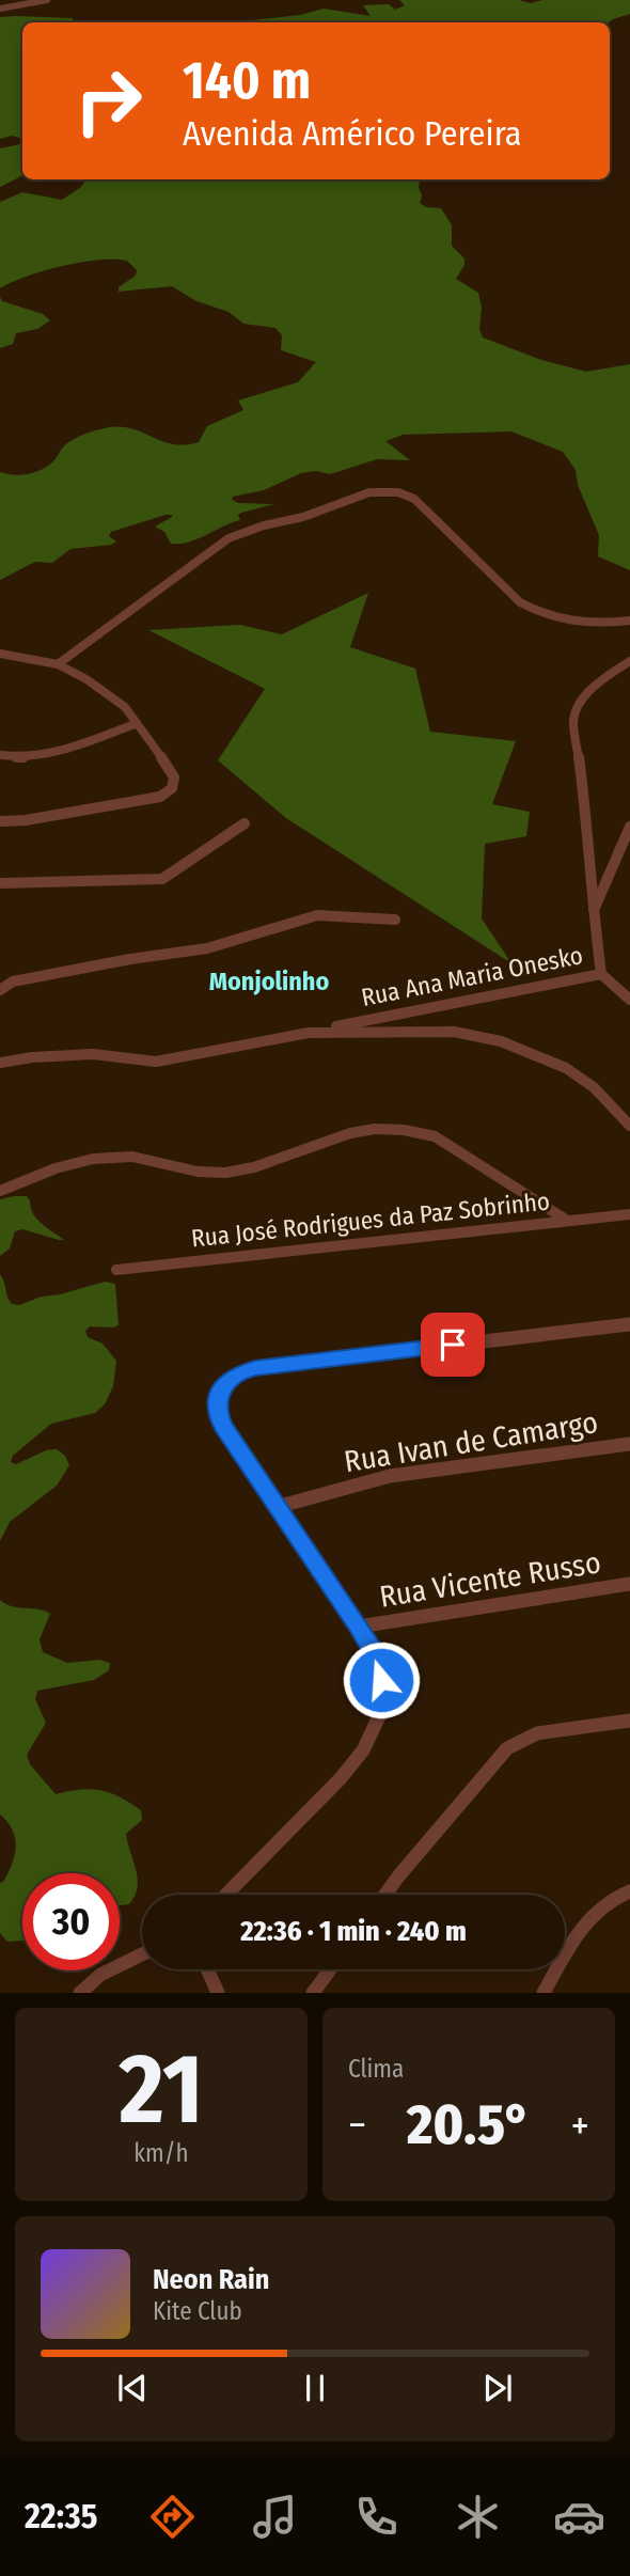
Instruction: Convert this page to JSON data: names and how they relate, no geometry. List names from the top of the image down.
{
  "streets": {
    "street": [
      "Rua Ana Maria Onesko",
      "Rua José Rodrigues da Paz Sobrinho",
      "Rua Ivan de Camargo",
      "Rua Vicente Russo"
    ]
  },
  "districts": ["Monjolinho"],
  "page": {
    "turn": ["140 m", "Avenida Américo Pereira"],
    "limit": "30",
    "trip": "22:36 · 1 min · 240 m",
    "tile": [
      ["21", "km/h"],
      "Clima"
    ],
    "heat": ["−", "20.5°", "+"],
    "song": ["Neon Rain", "Kite Club"],
    "tabs": "22:35"
  }
}
